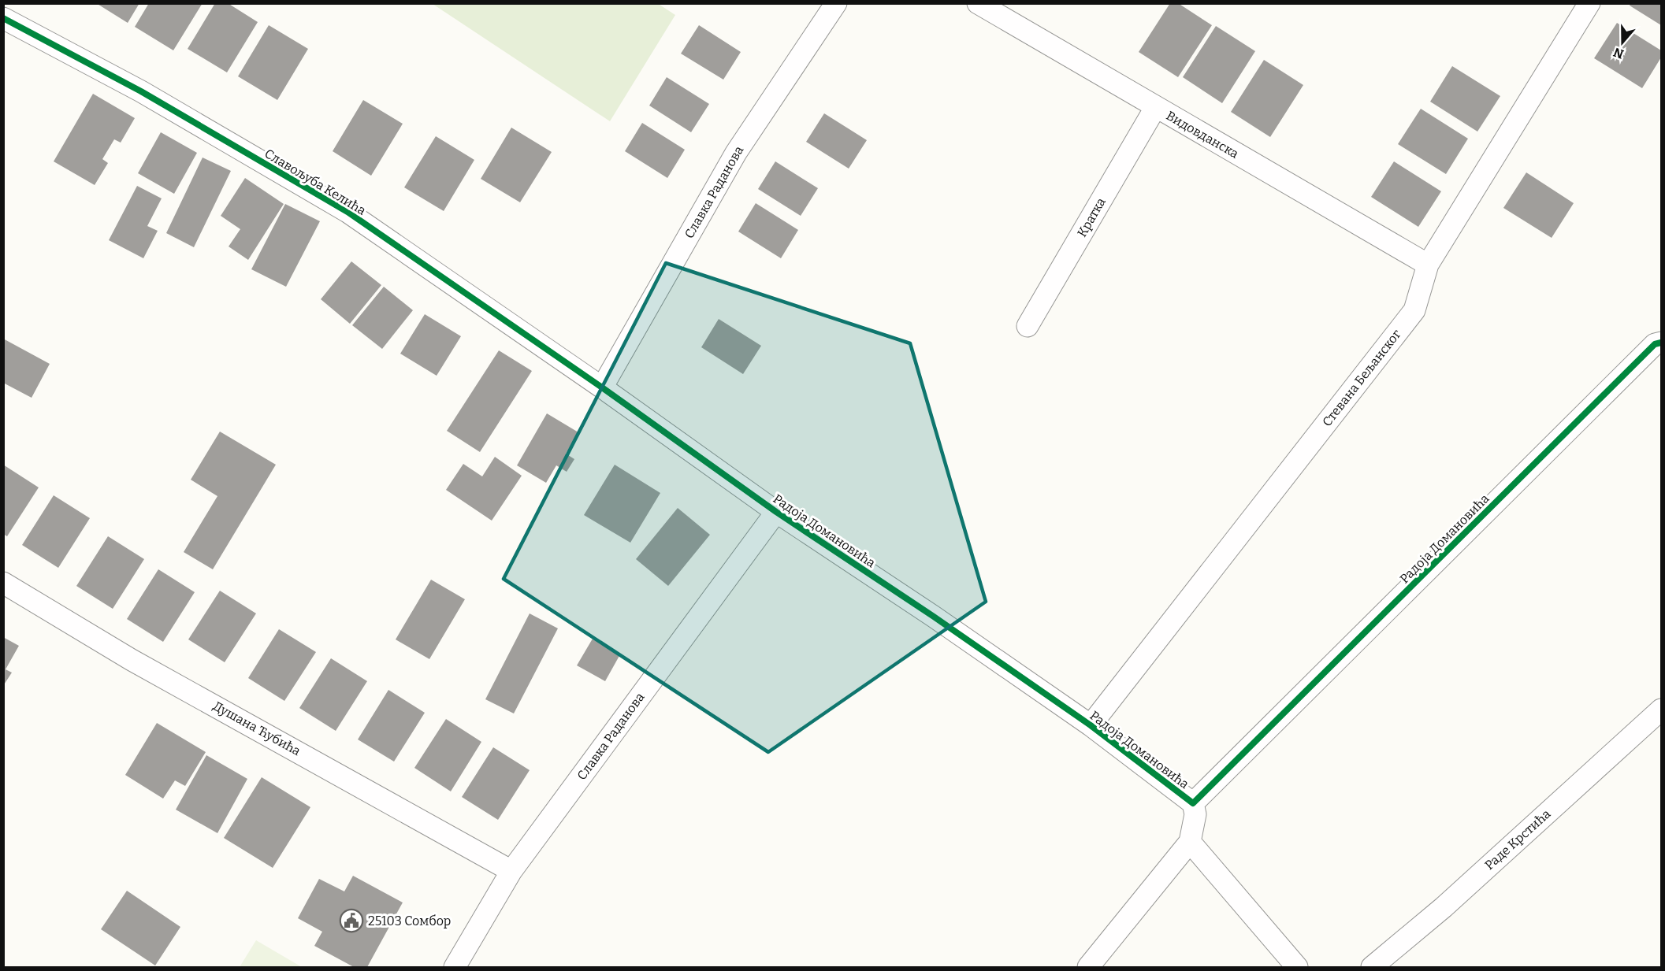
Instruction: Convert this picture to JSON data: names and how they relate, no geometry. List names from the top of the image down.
{
  "streets": {
    "street": [
      "Видовданска",
      "Славољуба Келића",
      "Славка Раданова",
      "Кратка",
      "Стевана Бељанског",
      "Радоја Домановића",
      "Душана Ћубића",
      "Раде Крстића"
    ]
  },
  "crossings": [
    ["Видовданска", "Кратка"],
    ["Видовданска", "Стевана Бељанског"],
    ["Славољуба Келића", "Славка Раданова"],
    ["Славољуба Келића", "Радоја Домановића"],
    ["Славка Раданова", "Радоја Домановића"],
    ["Славка Раданова", "Душана Ћубића"],
    ["Стевана Бељанског", "Радоја Домановића"]
  ],
  "places": {
    "public building": ["25103 Сомбор"]
  },
  "north": "bottom"
}
